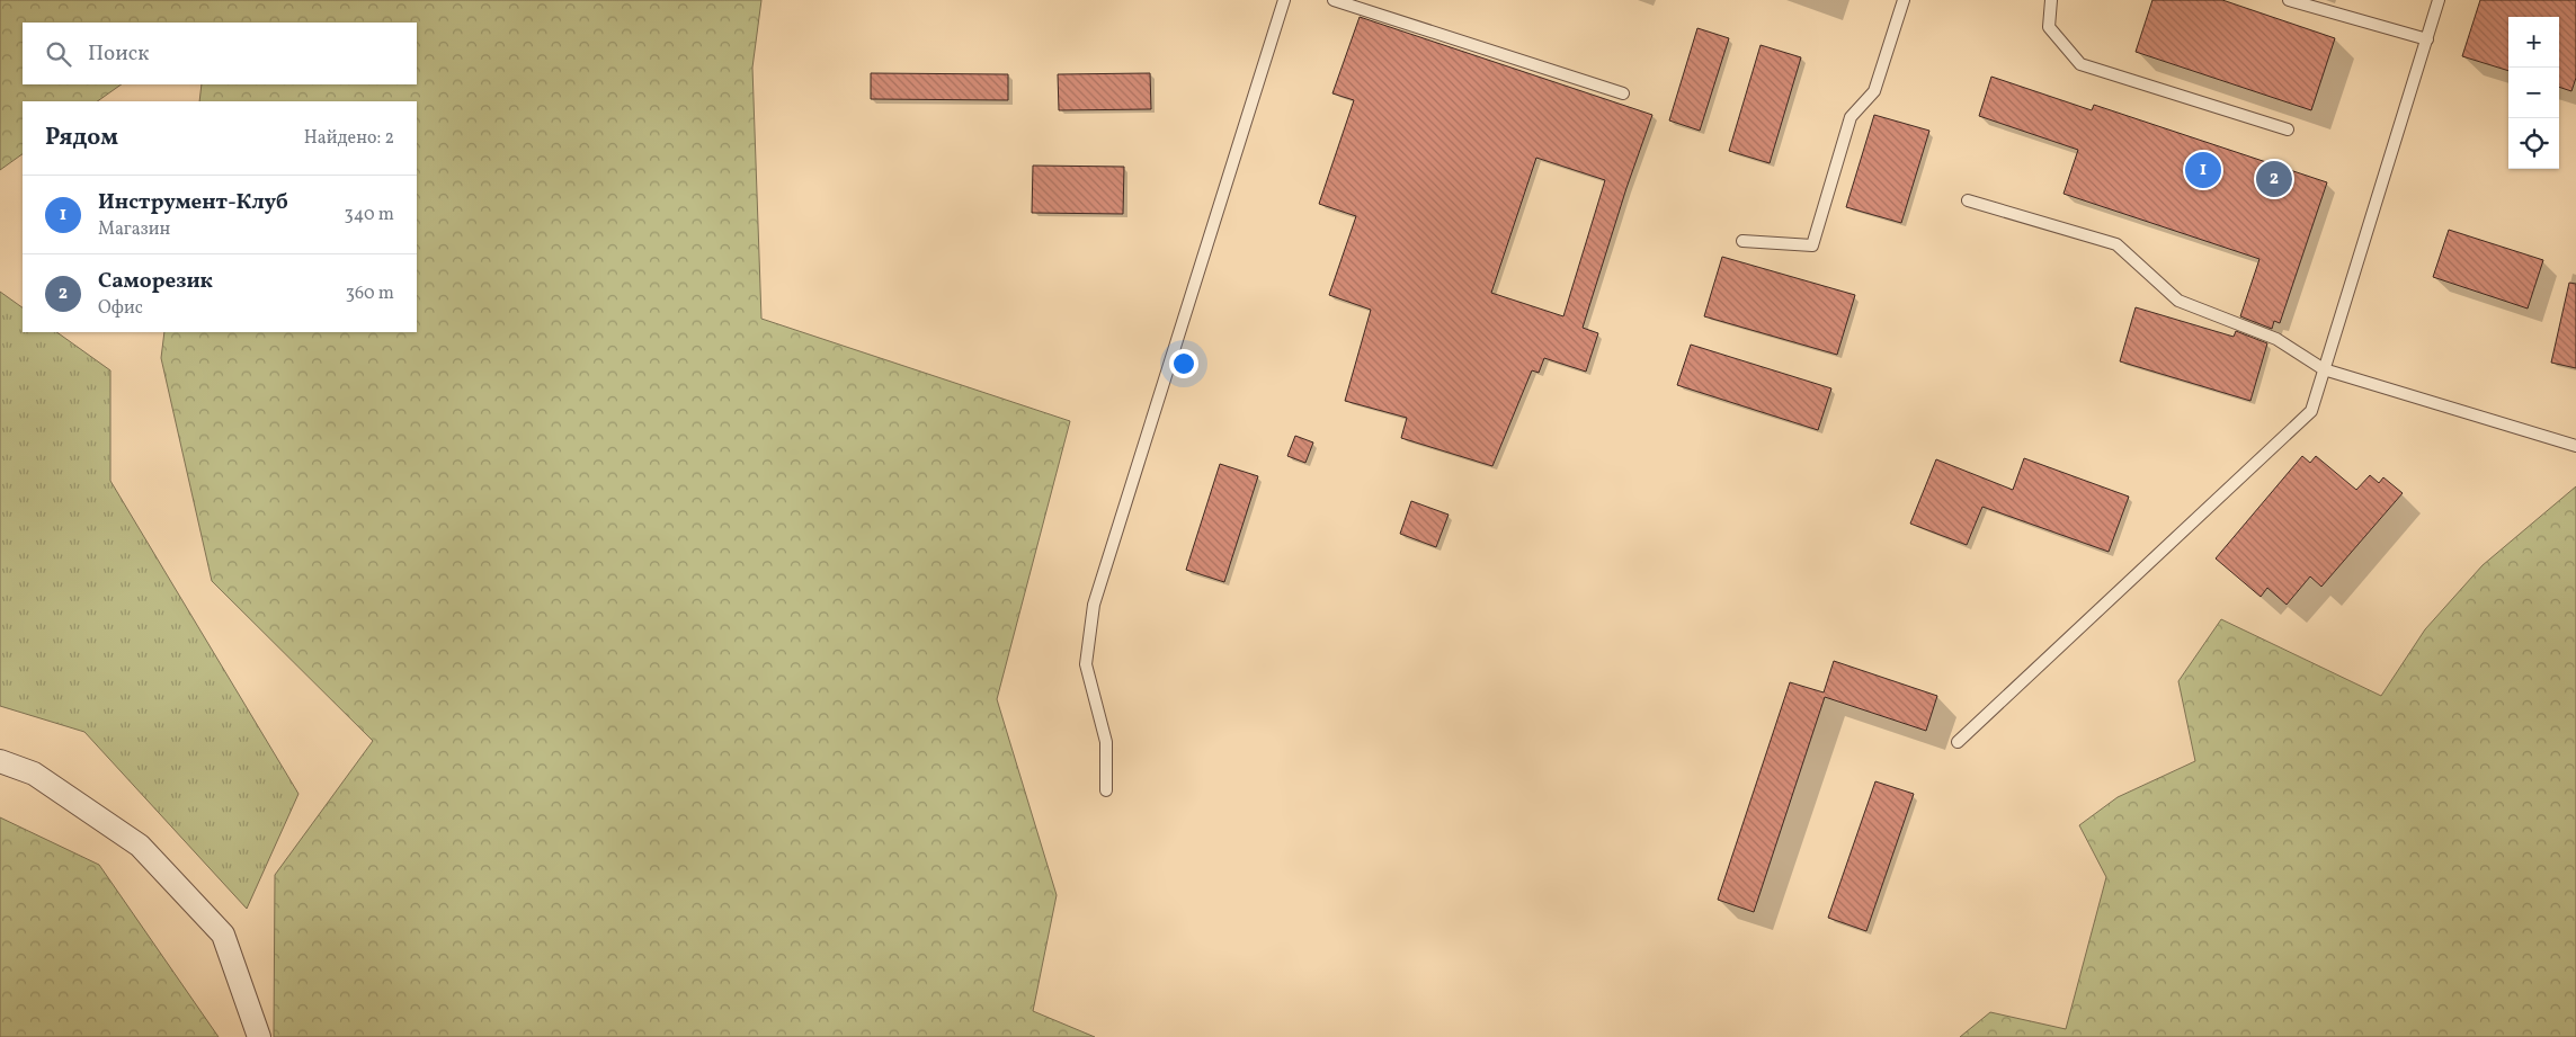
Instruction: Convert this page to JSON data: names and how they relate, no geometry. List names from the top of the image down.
{
  "page": {
    "map_buttons": ["+", "−"],
    "search": "Поиск",
    "heading": ["Рядом", "Найдено: 2"],
    "pins": ["1", "2"],
    "list": [
      {
        "mark": "1",
        "name": "Инструмент-Клуб",
        "note": "Магазин",
        "value": "340 m"
      },
      {
        "mark": "2",
        "name": "Саморезик",
        "note": "Офис",
        "value": "360 m"
      }
    ]
  }
}
